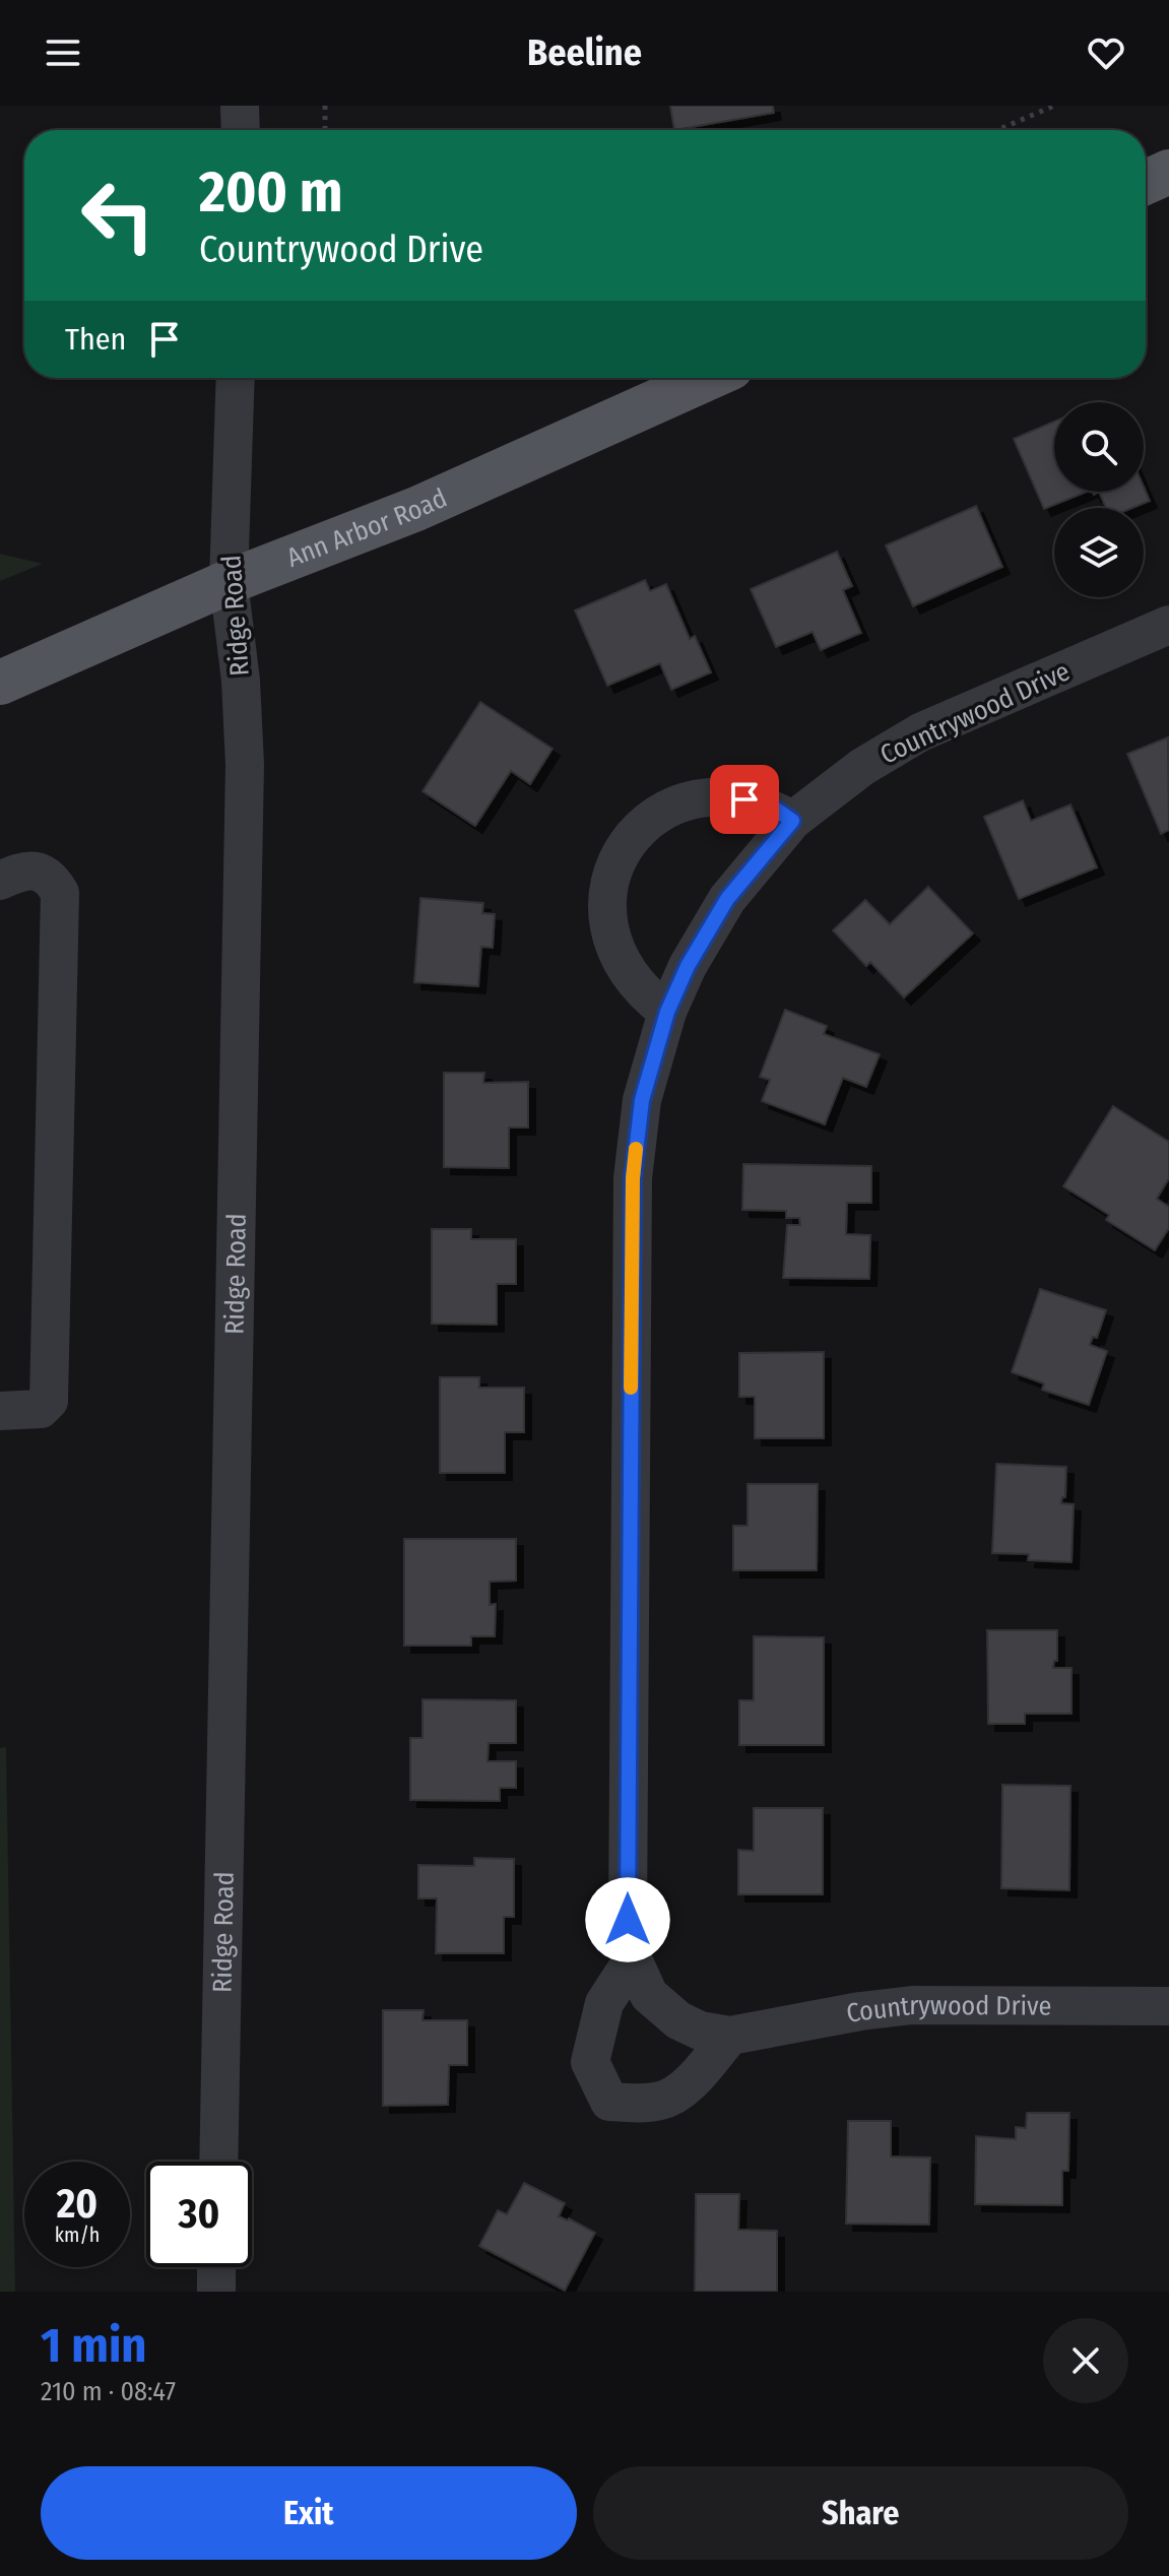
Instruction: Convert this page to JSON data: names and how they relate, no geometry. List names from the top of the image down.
{
  "streets": {
    "main road": ["Ann Arbor Road"],
    "street": ["Ridge Road", "Countrywood Drive"]
  },
  "crossings": [
    ["Ann Arbor Road", "Ridge Road"]
  ],
  "page": {
    "header": "Beeline",
    "turn": ["200 m", "Countrywood Drive"],
    "then": "Then",
    "speed": "20 km/h",
    "limit": "30",
    "heading": ["1 min", "210 m · 08:47"],
    "buttons": ["Exit", "Share"]
  }
}
